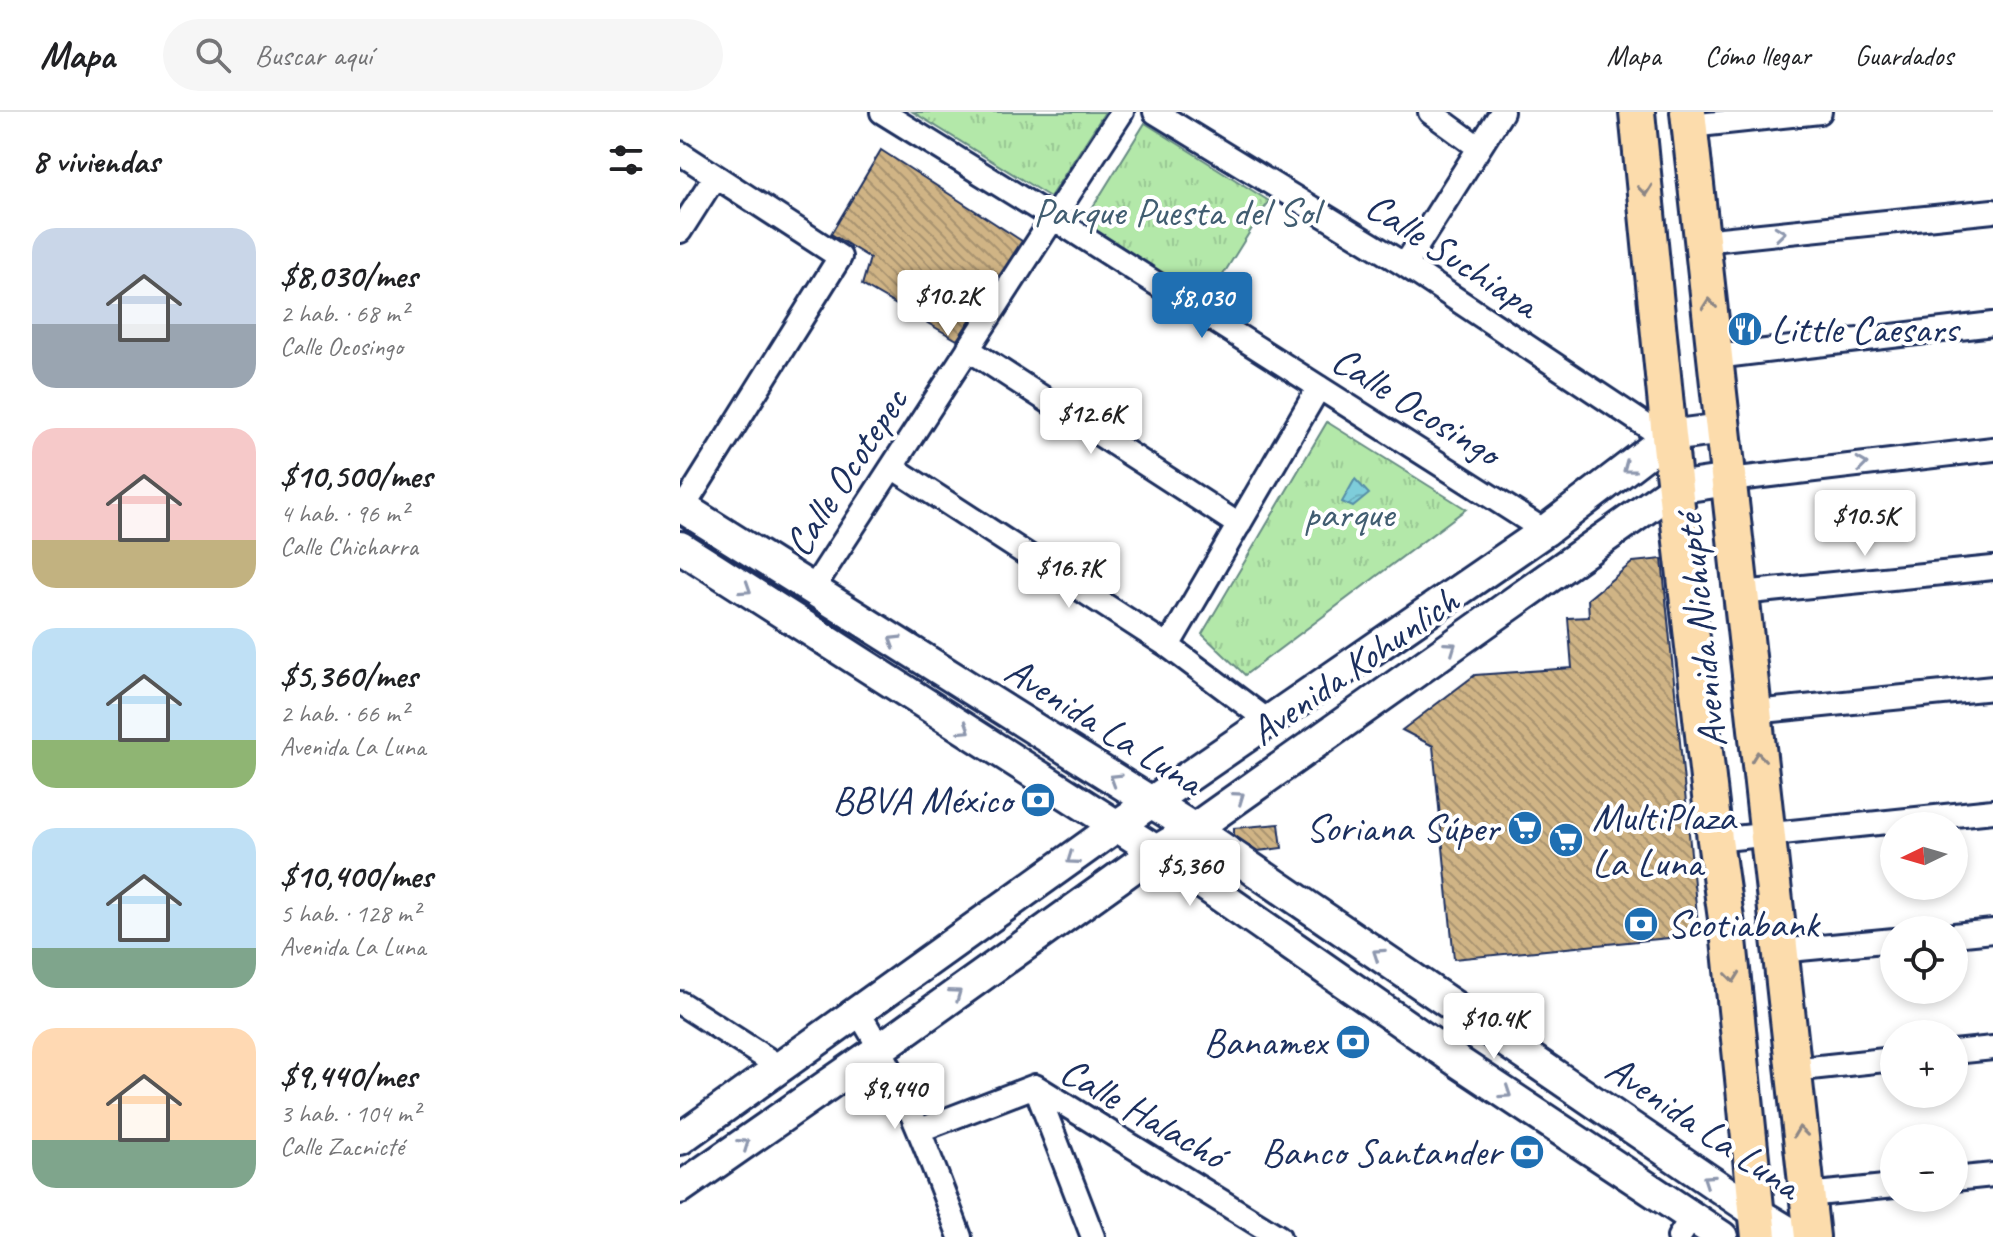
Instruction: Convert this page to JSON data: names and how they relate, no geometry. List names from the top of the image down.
{
  "streets": {
    "main road": ["Avenida Nichupté", "Avenida Kohunlich", "Avenida La Luna"],
    "street": [
      "Calle Suchiapa",
      "Calle Ocosingo",
      "Calle Ocotepec",
      "Calle Halachó"
    ]
  },
  "crossings": [
    ["Calle Suchiapa", "Avenida Nichupté"],
    ["Calle Suchiapa", "Avenida Kohunlich"],
    ["Calle Ocosingo", "Calle Ocotepec"],
    ["Calle Ocosingo", "Avenida Kohunlich"],
    ["Calle Ocotepec", "Avenida La Luna"],
    ["Avenida Nichupté", "Avenida Kohunlich"],
    ["Avenida Nichupté", "Avenida La Luna"],
    ["Avenida Kohunlich", "Avenida La Luna"]
  ],
  "parks": ["Parque Puesta del Sol", "parque"],
  "places": {
    "restaurant": ["Little Caesars"],
    "bank": [
      "BBVA México",
      "Scotiabank",
      "Banamex",
      "Banco Santander"
    ],
    "supermarket": ["Soriana Súper", "MultiPlaza La Luna"]
  },
  "north": "left",
  "page": {
    "header": "Mapa",
    "search": "Buscar aquí",
    "nav": ["Mapa", "Cómo llegar", "Guardados"],
    "heading": "8 viviendas",
    "list": [
      {
        "name": "$8,030/mes",
        "note": "2 hab. · 68 m² · Calle Ocosingo"
      },
      {
        "name": "$10,500/mes",
        "note": "4 hab. · 96 m² · Calle Chicharra"
      },
      {
        "name": "$5,360/mes",
        "note": "2 hab. · 66 m² · Avenida La Luna"
      },
      {
        "name": "$10,400/mes",
        "note": "5 hab. · 128 m² · Avenida La Luna"
      },
      {
        "name": "$9,440/mes",
        "note": "3 hab. · 104 m² · Calle Zacnicté"
      }
    ],
    "price": [
      "$10.2K",
      "$8,030",
      "$12.6K",
      "$10.5K",
      "$16.7K",
      "$5,360",
      "$10.4K",
      "$9,440"
    ],
    "map_buttons": ["+", "−"]
  }
}
